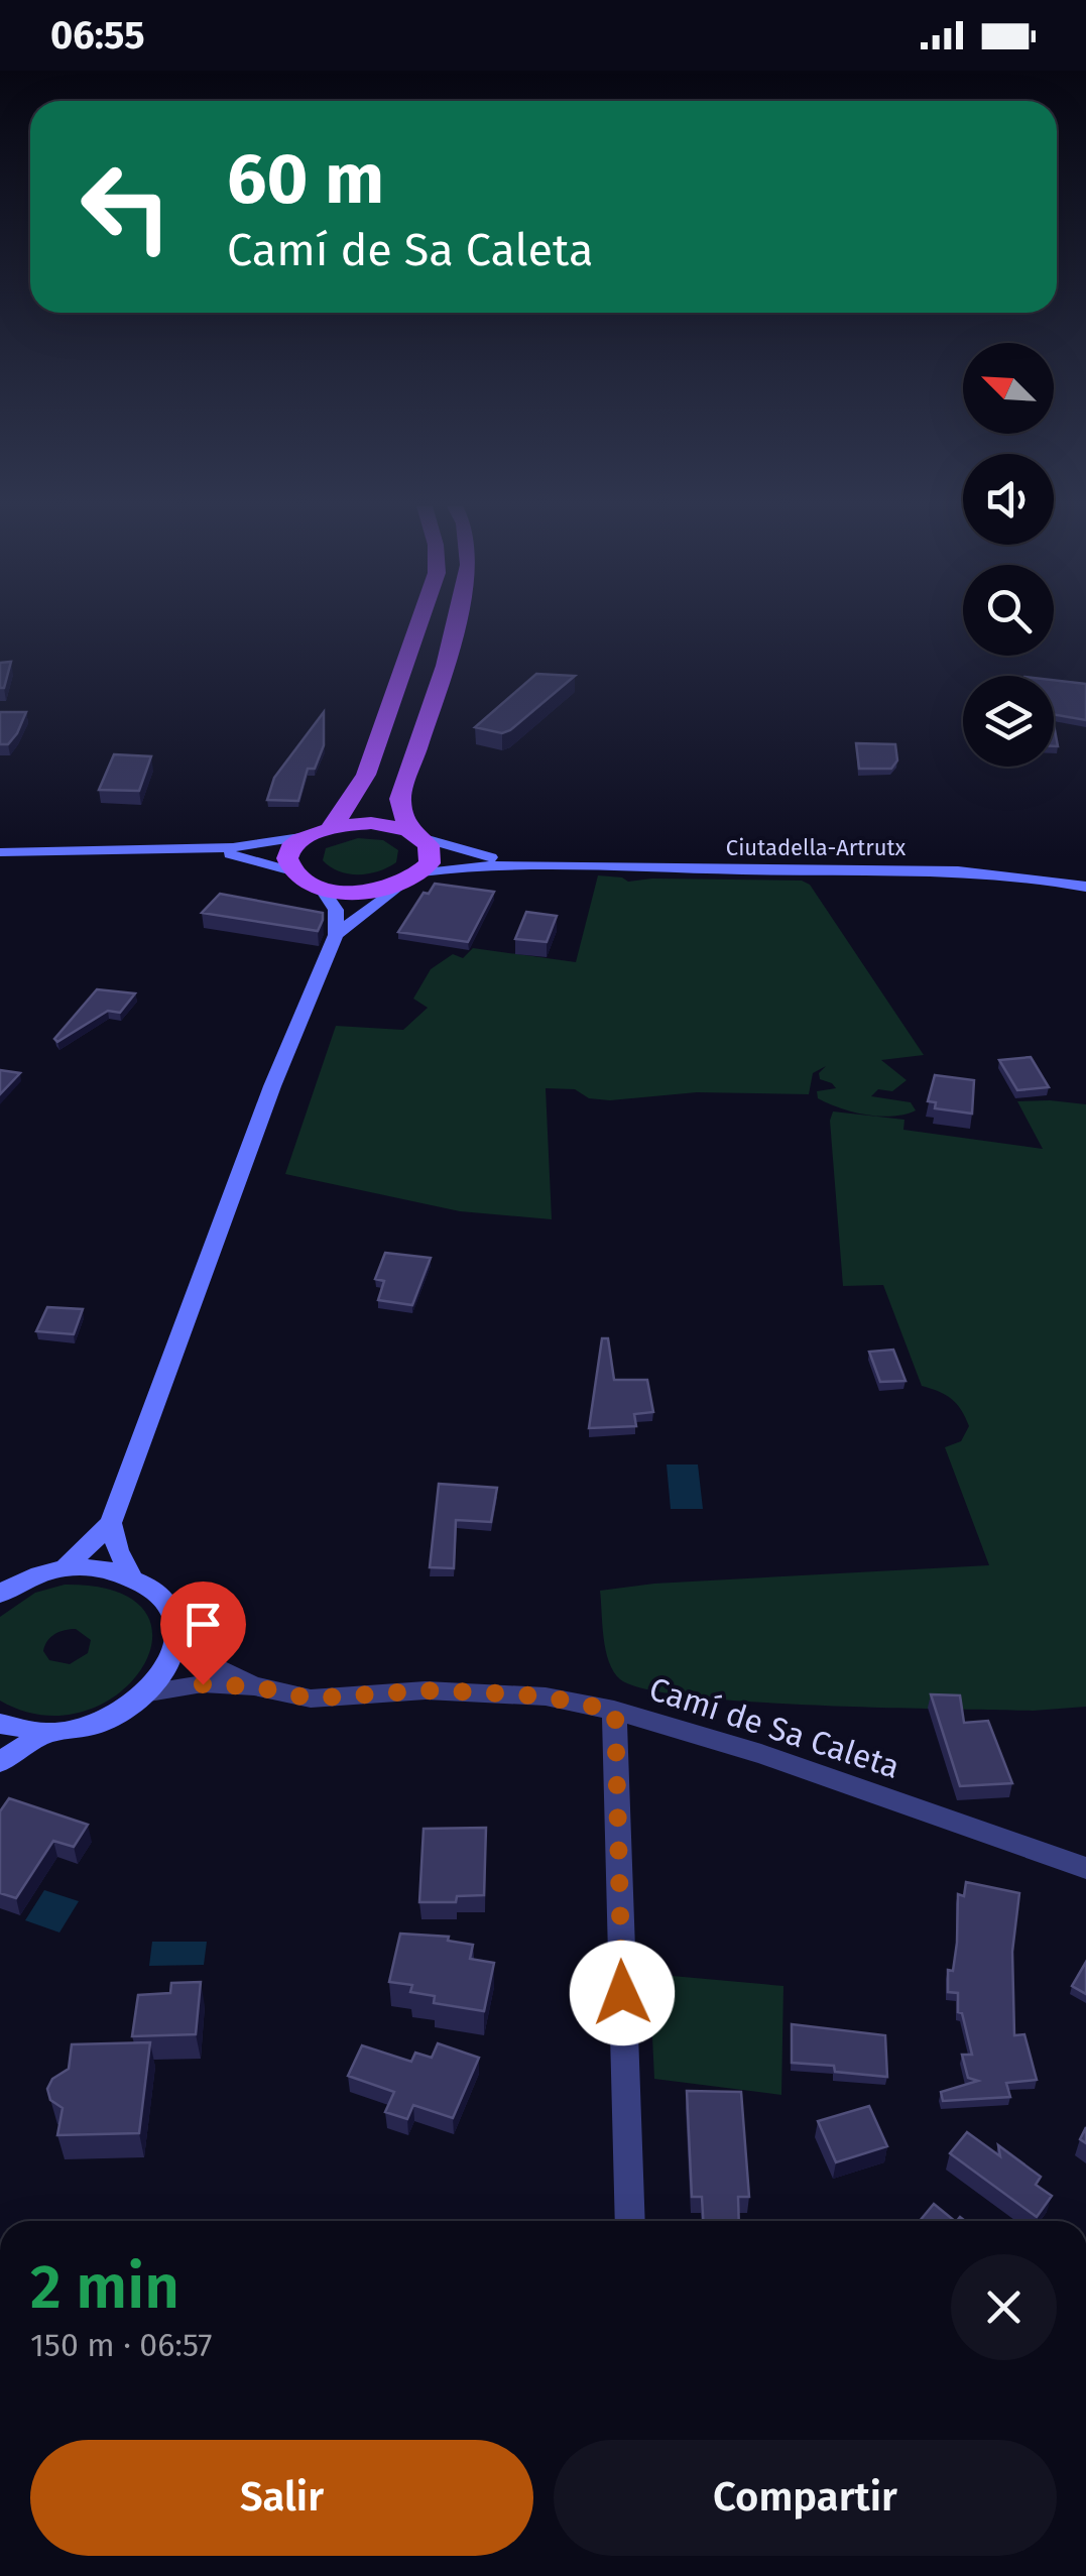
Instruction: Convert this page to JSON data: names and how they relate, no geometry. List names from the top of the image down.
{
  "streets": {
    "street": ["Ciutadella-Artrutx", "Camí de Sa Caleta"]
  },
  "north": "top left",
  "page": {
    "status": "06:55",
    "turn": ["60 m", "Camí de Sa Caleta"],
    "heading": ["2 min", "150 m · 06:57"],
    "buttons": ["Salir", "Compartir"]
  }
}
